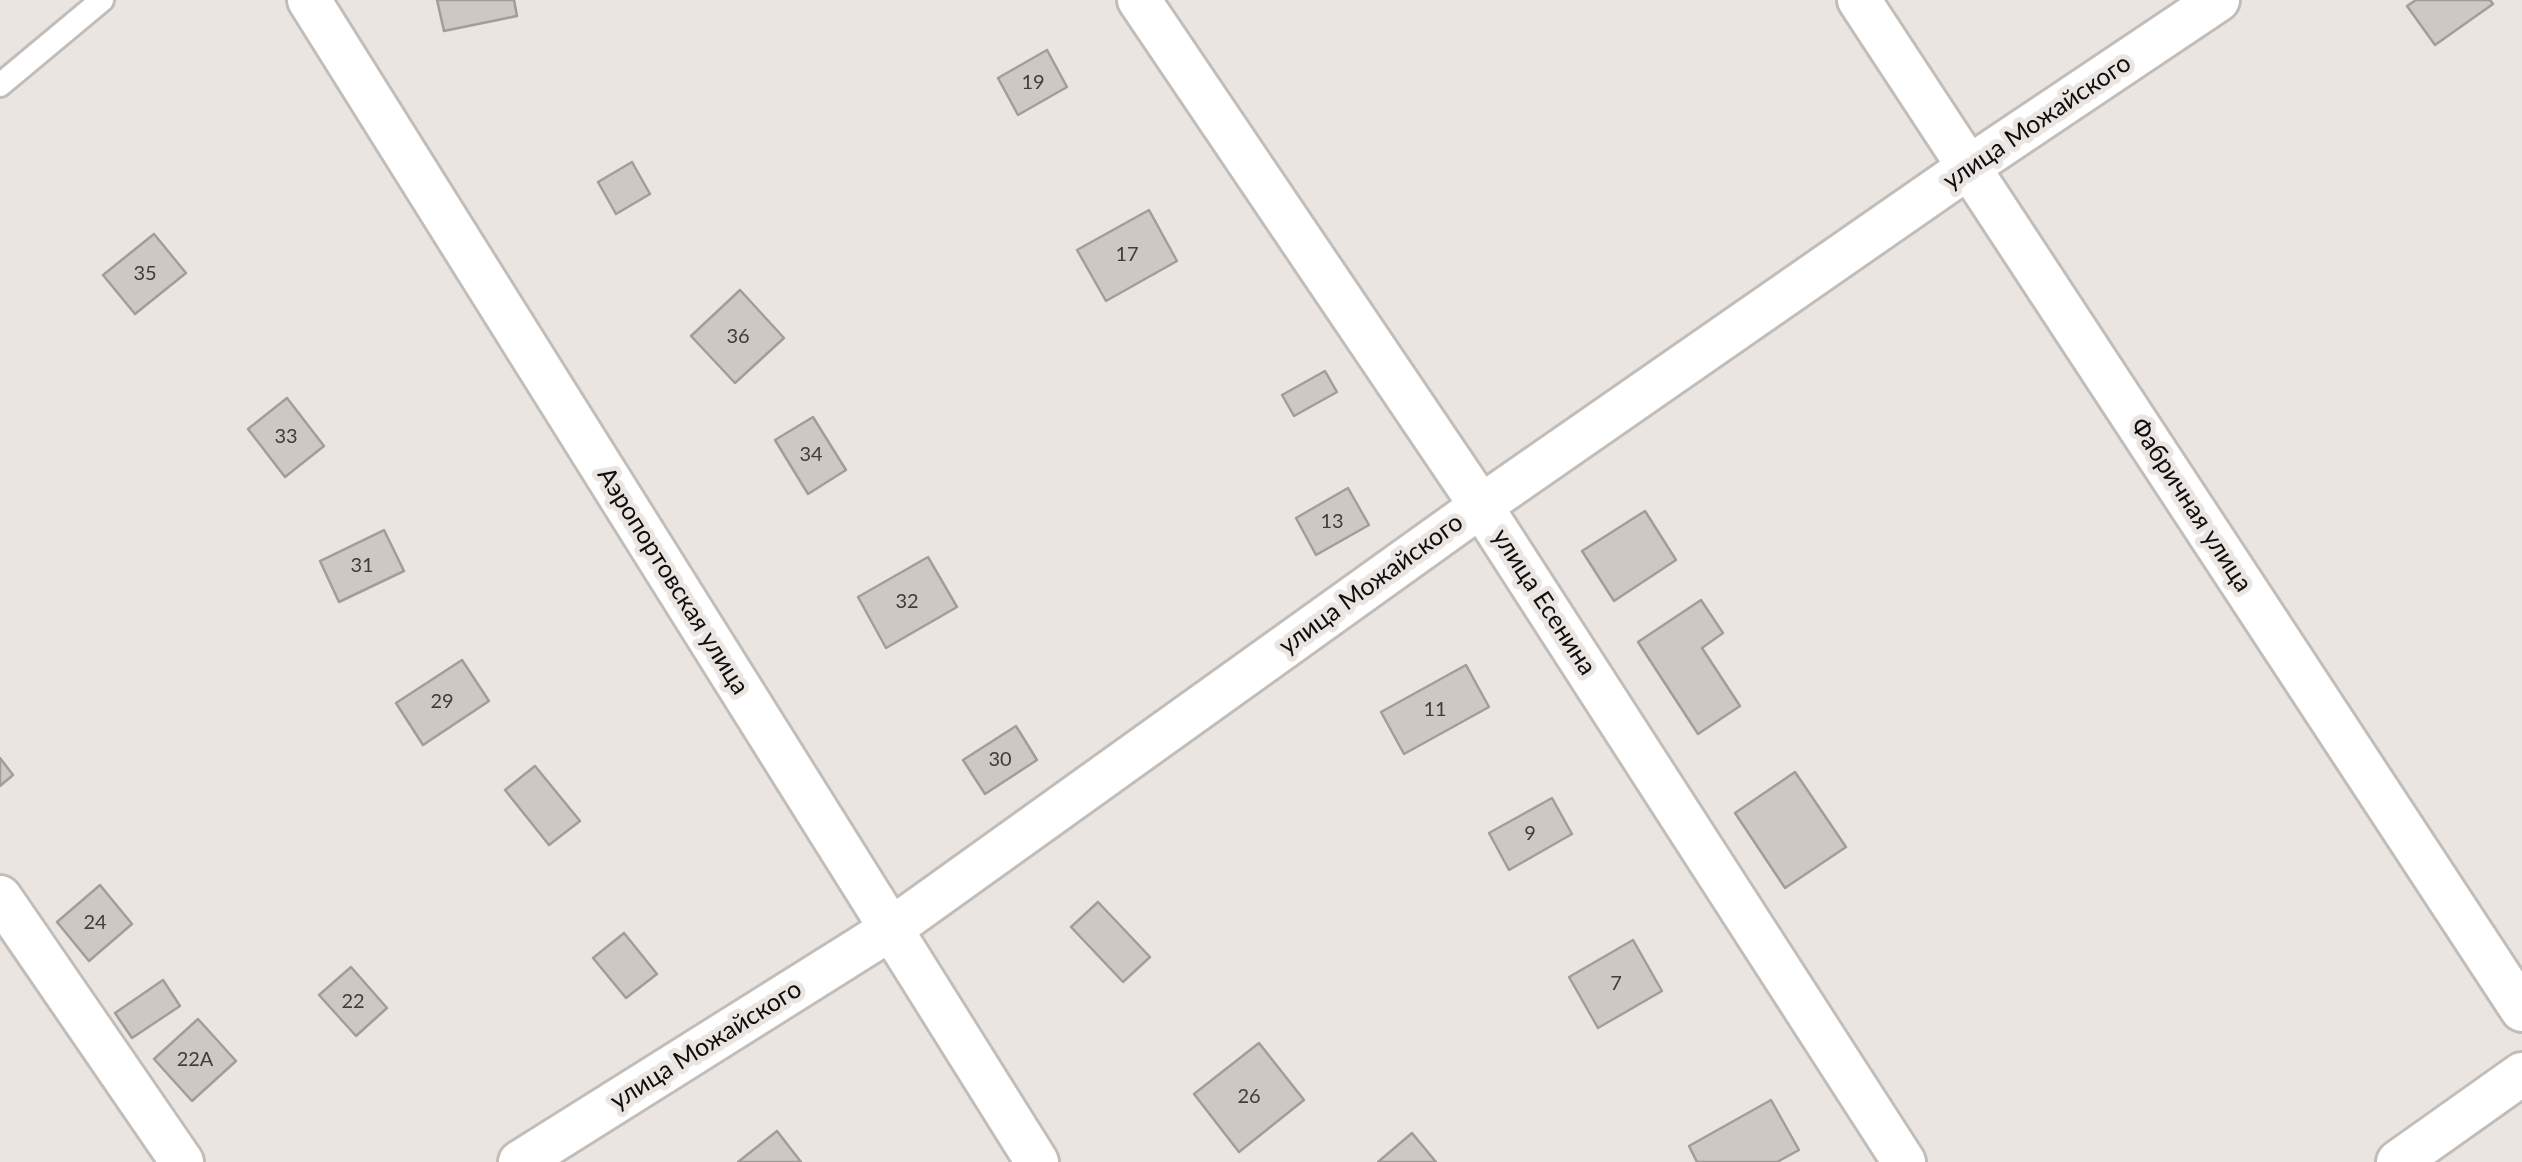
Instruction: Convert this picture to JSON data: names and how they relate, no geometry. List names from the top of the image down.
{
  "streets": {
    "street": [
      "улица Можайского",
      "Фабричная улица",
      "Аэропортовская улица",
      "улица Есенина"
    ]
  },
  "crossings": [
    ["улица Можайского", "Фабричная улица"],
    ["улица Можайского", "Аэропортовская улица"],
    ["улица Можайского", "улица Есенина"]
  ],
  "house_numbers": [
    "19",
    "17",
    "35",
    "36",
    "33",
    "34",
    "13",
    "31",
    "32",
    "29",
    "11",
    "30",
    "9",
    "24",
    "7",
    "22",
    "22А",
    "26"
  ]
}
